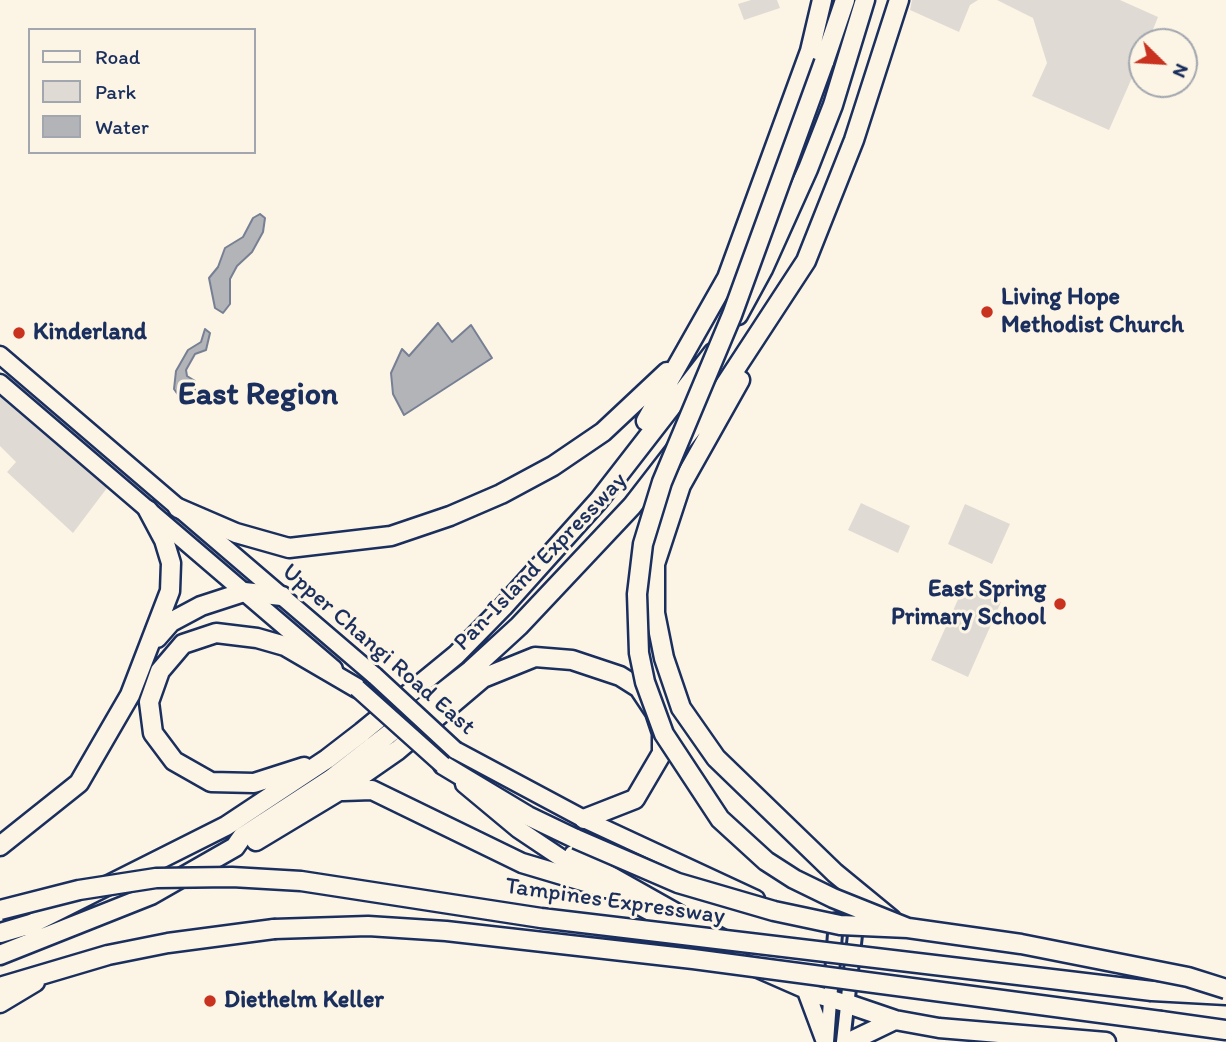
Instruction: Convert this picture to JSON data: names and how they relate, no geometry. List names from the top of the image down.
{
  "streets": {
    "highway": ["Pan-Island Expressway", "Tampines Expressway"],
    "main road": ["Upper Changi Road East"]
  },
  "districts": ["East Region"],
  "places": [
    "Living Hope Methodist Church",
    "Kinderland",
    "East Spring Primary School",
    "Diethelm Keller"
  ],
  "legend": ["Road", "Park", "Water"],
  "north": "bottom right"
}
